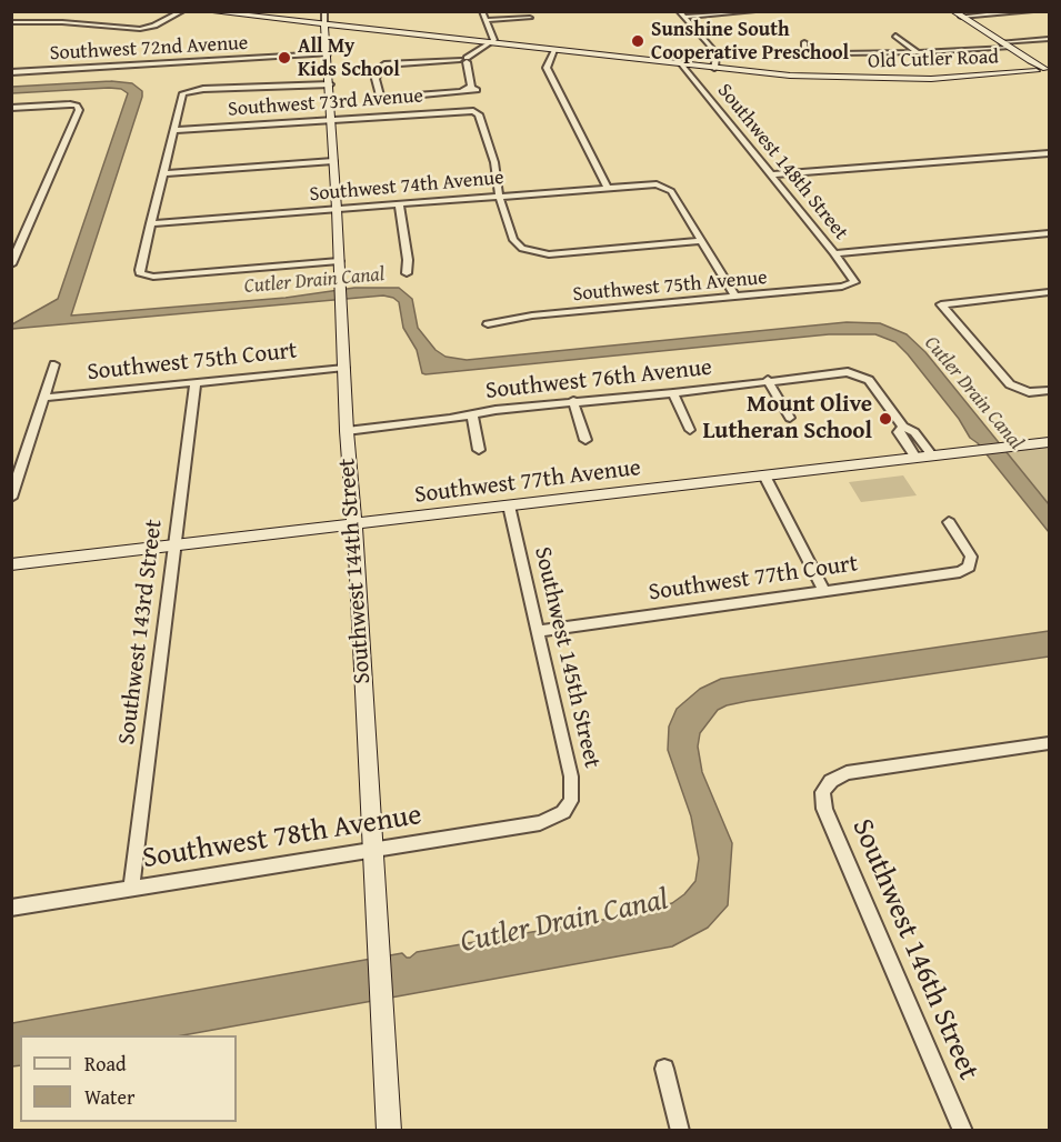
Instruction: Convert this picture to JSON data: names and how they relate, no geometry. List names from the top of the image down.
{
  "streets": {
    "street": [
      "Southwest 72nd Avenue",
      "Old Cutler Road",
      "Southwest 73rd Avenue",
      "Southwest 148th Street",
      "Southwest 74th Avenue",
      "Southwest 75th Avenue",
      "Southwest 75th Court",
      "Southwest 76th Avenue",
      "Southwest 77th Avenue",
      "Southwest 144th Street",
      "Southwest 77th Court",
      "Southwest 143rd Street",
      "Southwest 145th Street",
      "Southwest 78th Avenue",
      "Southwest 146th Street"
    ]
  },
  "crossings": [
    ["Southwest 72nd Avenue", "Southwest 144th Street"],
    ["Old Cutler Road", "Southwest 148th Street"],
    ["Old Cutler Road", "Southwest 144th Street"],
    ["Southwest 73rd Avenue", "Southwest 74th Avenue"],
    ["Southwest 73rd Avenue", "Southwest 144th Street"],
    ["Southwest 148th Street", "Southwest 75th Avenue"],
    ["Southwest 74th Avenue", "Southwest 144th Street"],
    ["Southwest 75th Court", "Southwest 144th Street"],
    ["Southwest 75th Court", "Southwest 143rd Street"],
    ["Southwest 76th Avenue", "Southwest 144th Street"],
    ["Southwest 77th Avenue", "Southwest 144th Street"],
    ["Southwest 77th Avenue", "Southwest 143rd Street"],
    ["Southwest 77th Avenue", "Southwest 145th Street"],
    ["Southwest 144th Street", "Southwest 78th Avenue"],
    ["Southwest 77th Court", "Southwest 145th Street"],
    ["Southwest 143rd Street", "Southwest 78th Avenue"],
    ["Southwest 145th Street", "Southwest 78th Avenue"]
  ],
  "water": ["Cutler Drain Canal"],
  "places": ["Sunshine South Cooperative Preschool", "All My Kids School", "Mount Olive Lutheran School"],
  "legend": ["Road", "Water"]
}
